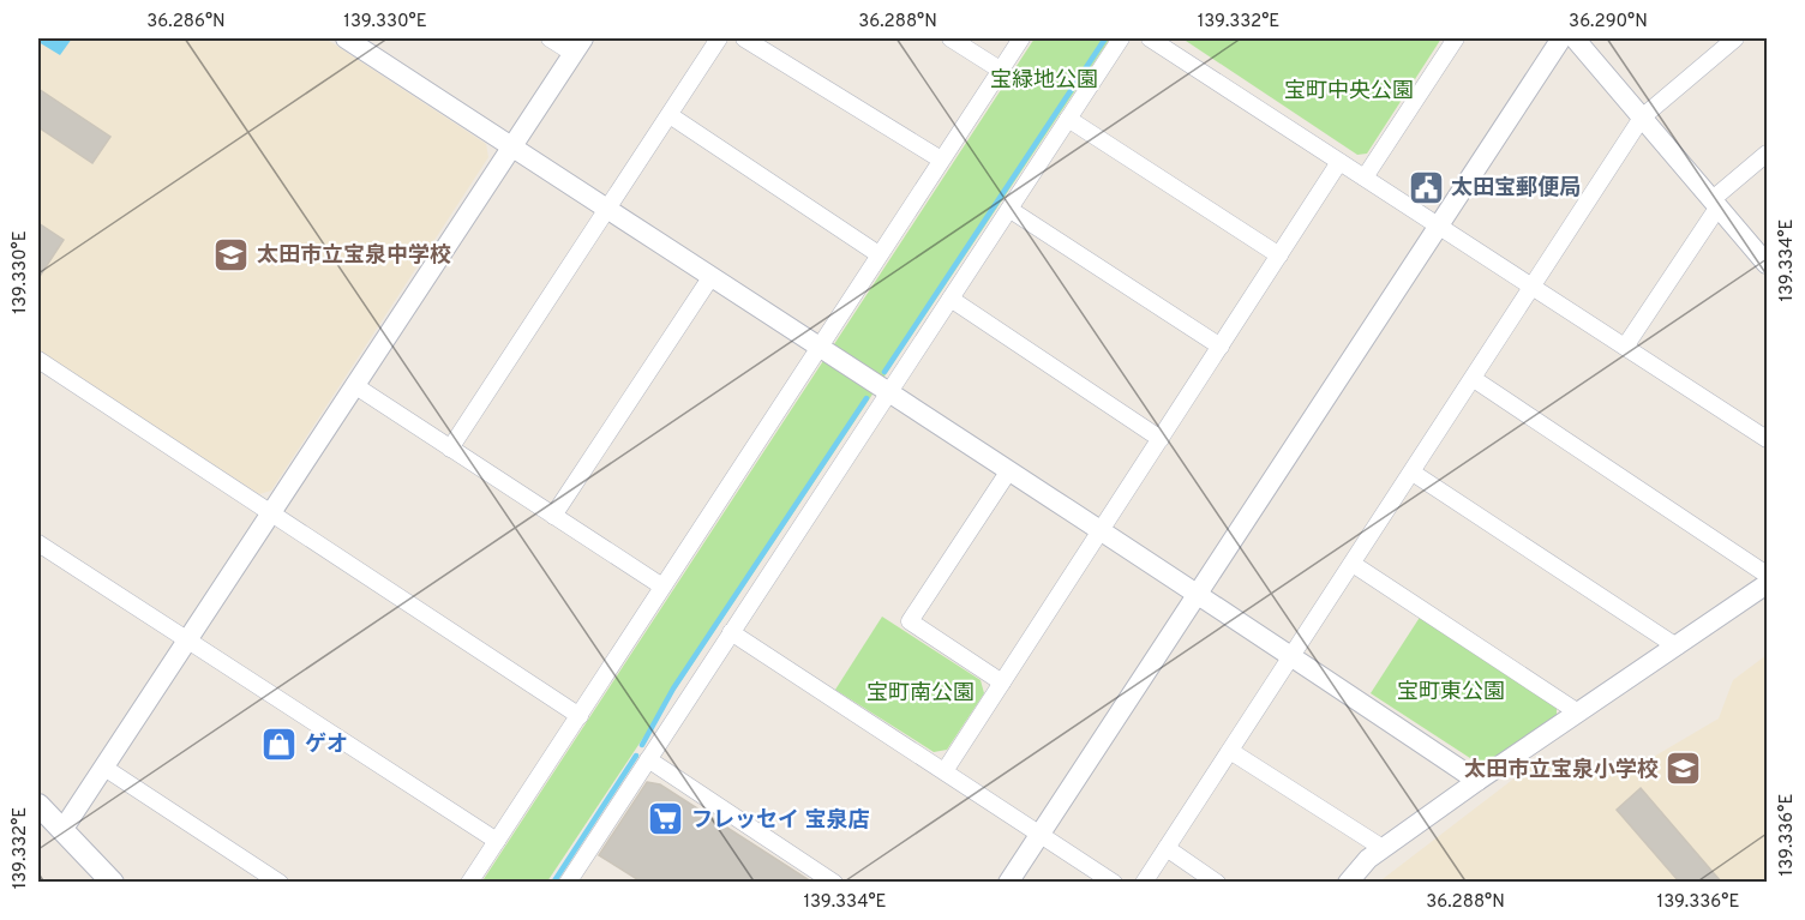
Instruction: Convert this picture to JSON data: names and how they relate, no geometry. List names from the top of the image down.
{
  "parks": [
    "宝緑地公園",
    "宝町中央公園",
    "宝町東公園",
    "宝町南公園"
  ],
  "places": {
    "public building": ["太田宝郵便局"],
    "school or university": ["太田市立宝泉中学校", "太田市立宝泉小学校"],
    "shop": ["ゲオ"],
    "supermarket": ["フレッセイ 宝泉店"]
  },
  "coordinates": [
    "36.286°N",
    "139.330°E",
    "36.288°N",
    "139.332°E",
    "36.290°N",
    "139.334°E",
    "139.336°E"
  ]
}
